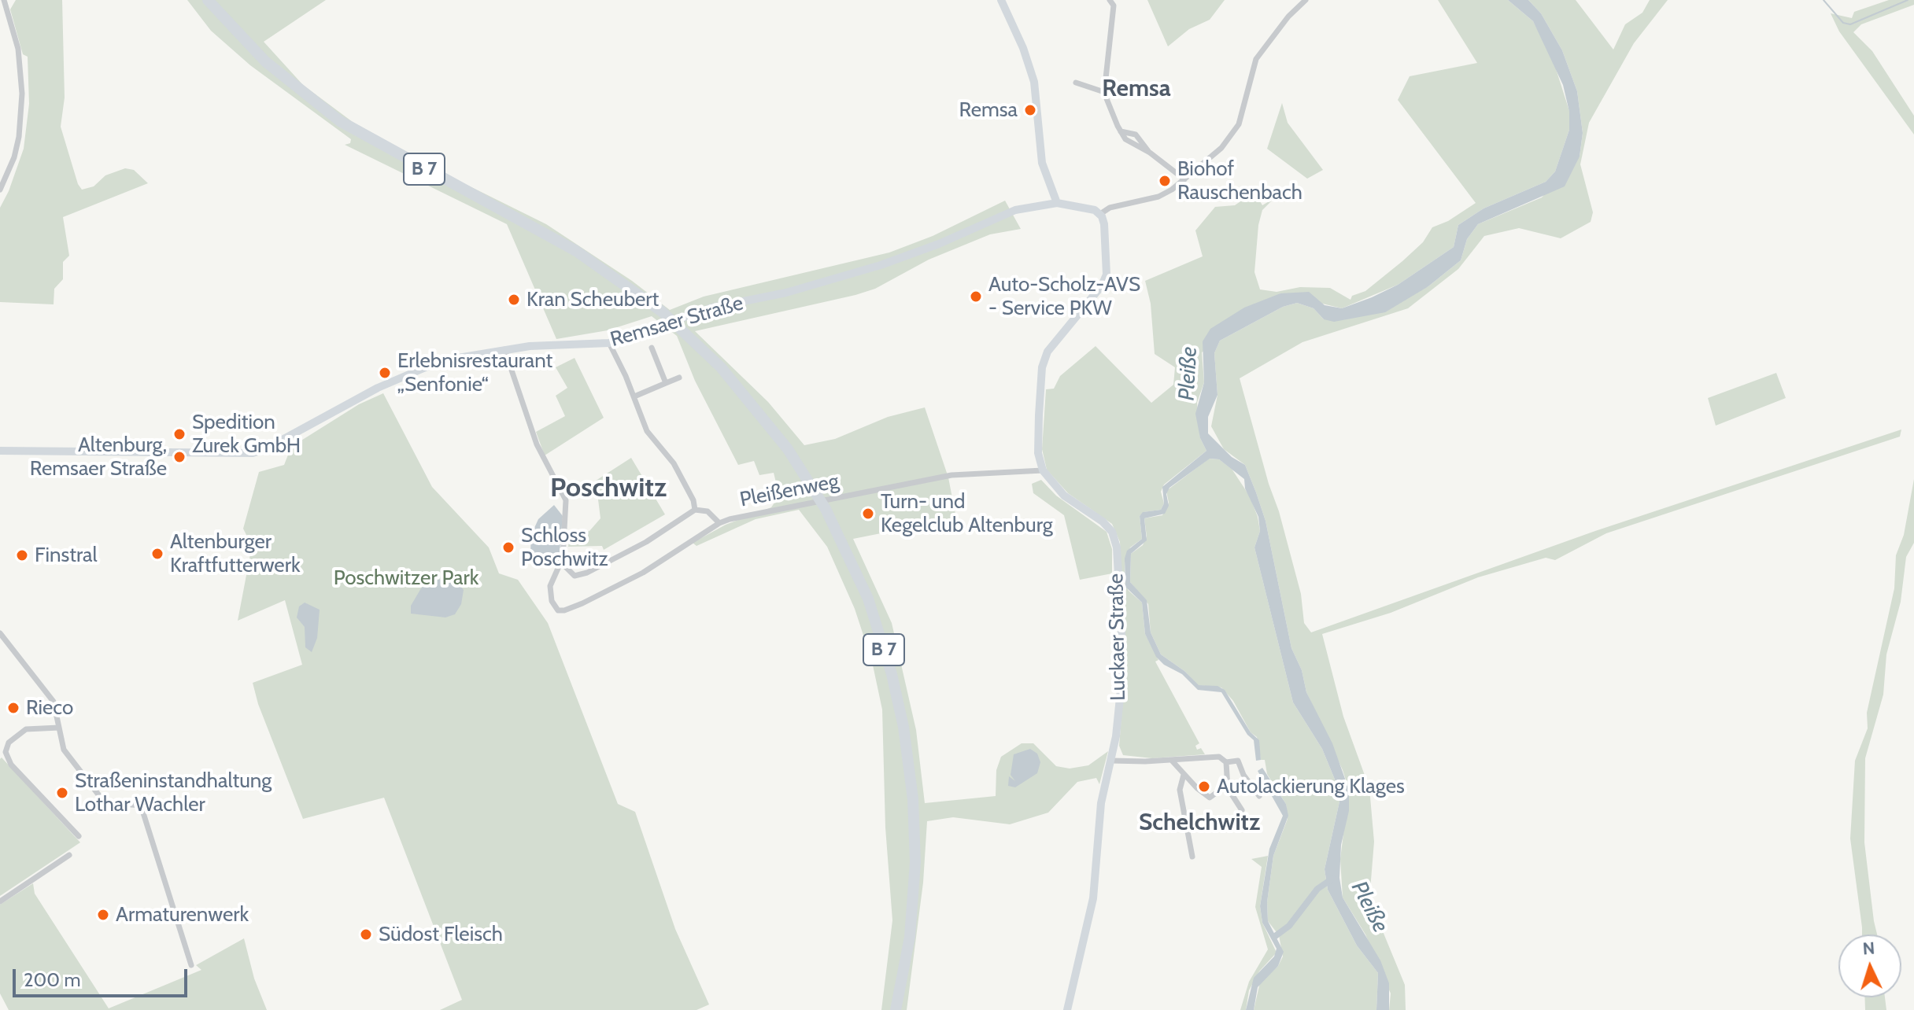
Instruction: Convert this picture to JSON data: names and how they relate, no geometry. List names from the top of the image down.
{
  "streets": {
    "highway": ["B 7"],
    "street": ["Remsaer Straße", "Pleißenweg", "Luckaer Straße"]
  },
  "crossings": [
    ["Pleißenweg", "Luckaer Straße"]
  ],
  "districts": ["Remsa", "Poschwitz", "Schelchwitz"],
  "water": ["Pleiße"],
  "parks": ["Poschwitzer Park"],
  "places": [
    "Remsa",
    "Biohof Rauschenbach",
    "Auto-Scholz-AVS - Service PKW",
    "Kran Scheubert",
    "Erlebnisrestaurant „Senfonie“",
    "Spedition Zurek GmbH",
    "Altenburg, Remsaer Straße",
    "Turn- und Kegelclub Altenburg",
    "Schloss Poschwitz",
    "Altenburger Kraftfutterwerk",
    "Finstral",
    "Rieco",
    "Autolackierung Klages",
    "Straßeninstandhaltung Lothar Wachler",
    "Armaturenwerk",
    "Südost Fleisch"
  ],
  "scale_bar": "200 m",
  "north": "top"
}
